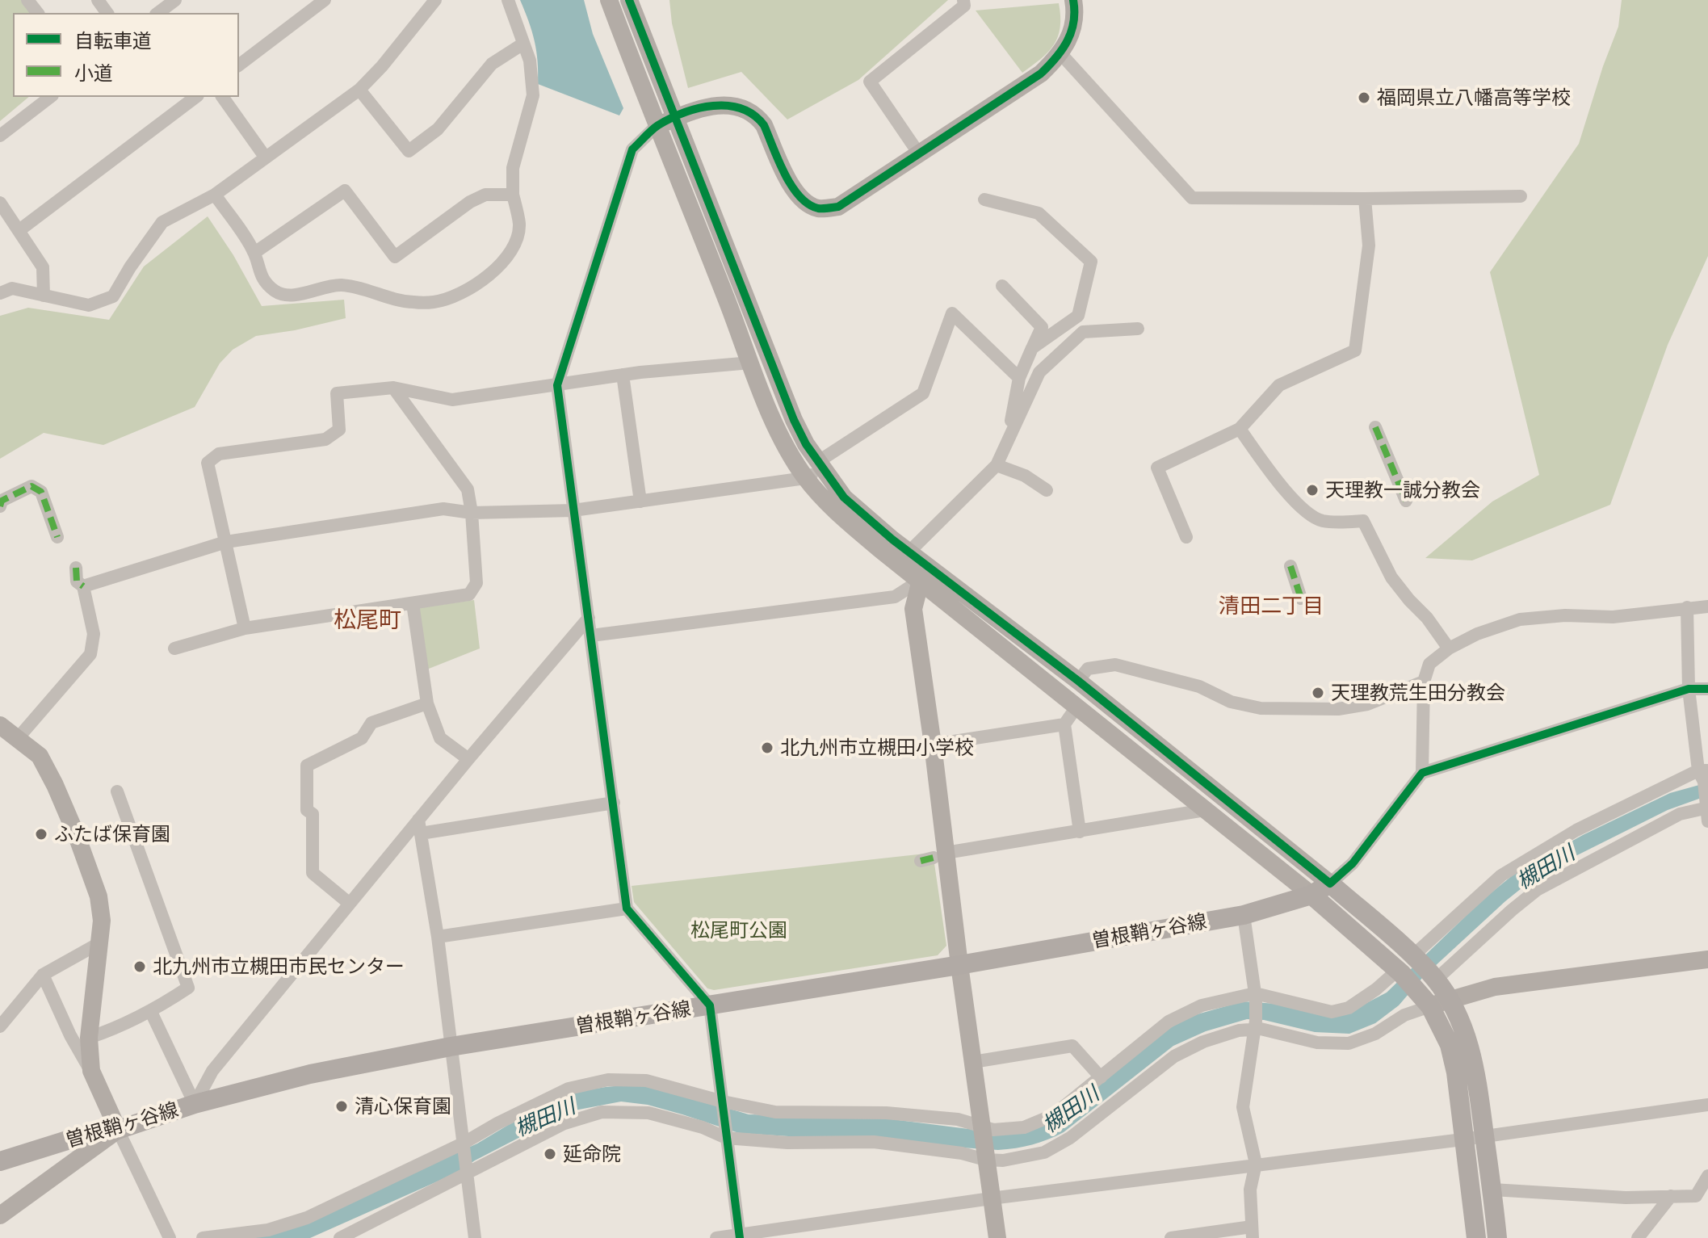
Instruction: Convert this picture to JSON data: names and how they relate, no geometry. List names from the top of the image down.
{
  "streets": {
    "main road": ["曽根鞘ヶ谷線"]
  },
  "districts": ["清田二丁目", "松尾町"],
  "water": ["槻田川"],
  "parks": ["松尾町公園"],
  "places": [
    "福岡県立八幡高等学校",
    "天理教一誠分教会",
    "天理教荒生田分教会",
    "北九州市立槻田小学校",
    "ふたば保育園",
    "北九州市立槻田市民センター",
    "清心保育園",
    "延命院"
  ],
  "legend": ["自転車道", "小道"]
}
